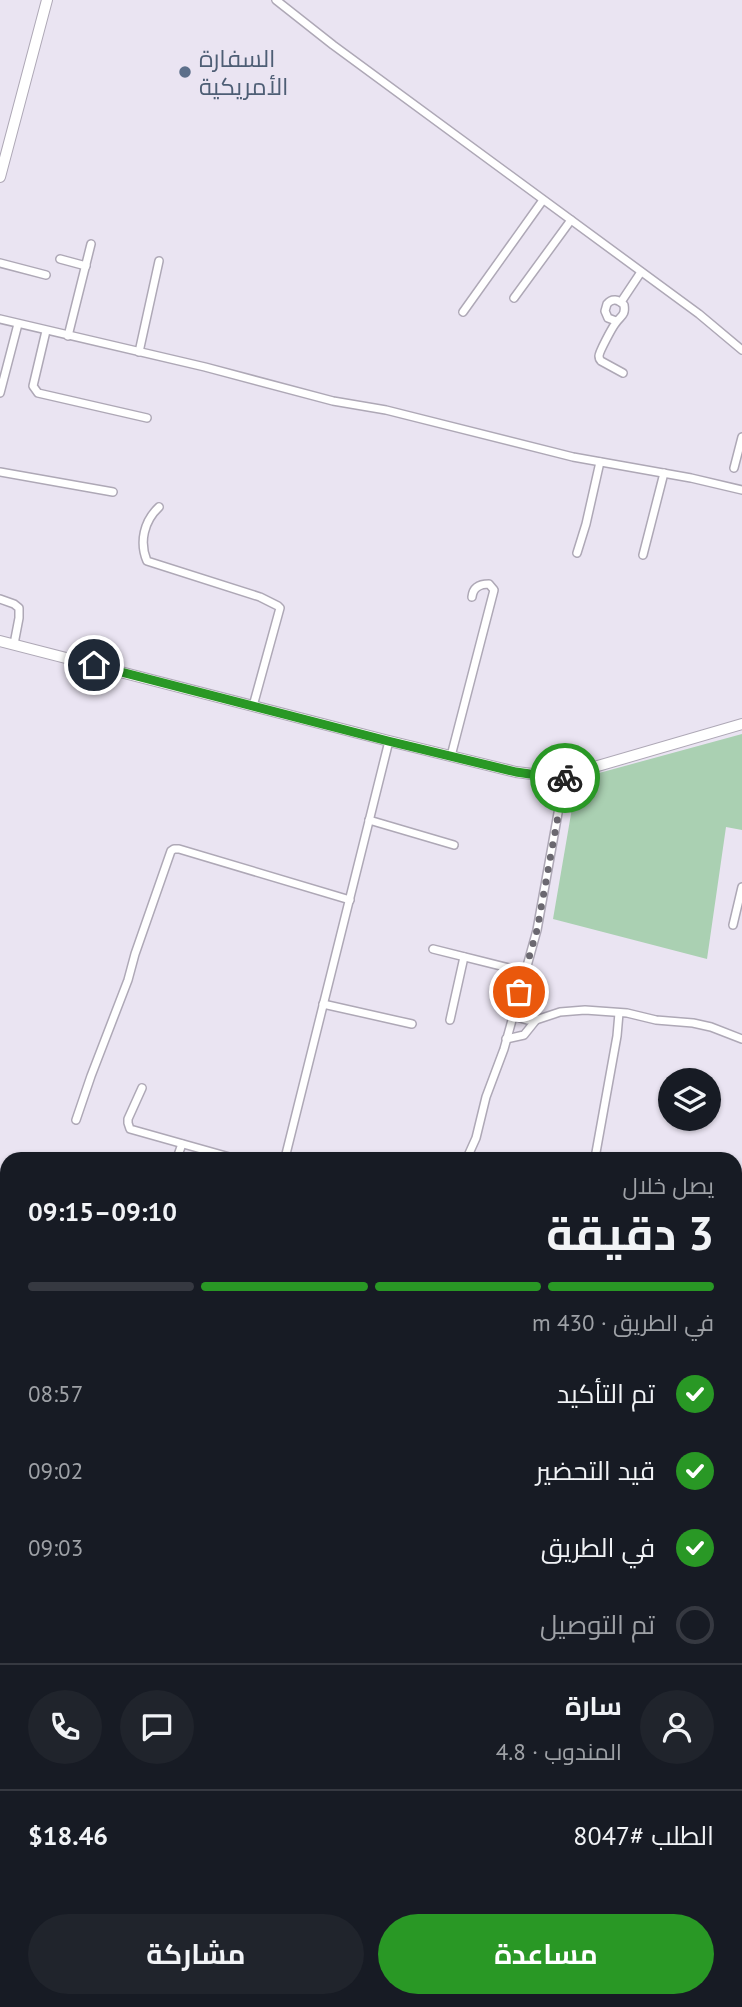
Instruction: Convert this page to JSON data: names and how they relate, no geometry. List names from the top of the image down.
{
  "places": ["السفارة الأمريكية"],
  "page": {
    "heading": ["3 دقيقة", "يصل خلال", "09:10–09:15"],
    "panel": [
      "سارة",
      "المندوب · 4.8",
      "الطلب #8047",
      "$18.46"
    ],
    "bar": "في الطريق · 430 m",
    "list": [
      ["تم التأكيد", "08:57"],
      ["قيد التحضير", "09:02"],
      ["في الطريق", "09:03"],
      "تم التوصيل"
    ],
    "buttons": ["مساعدة", "مشاركة"]
  }
}
